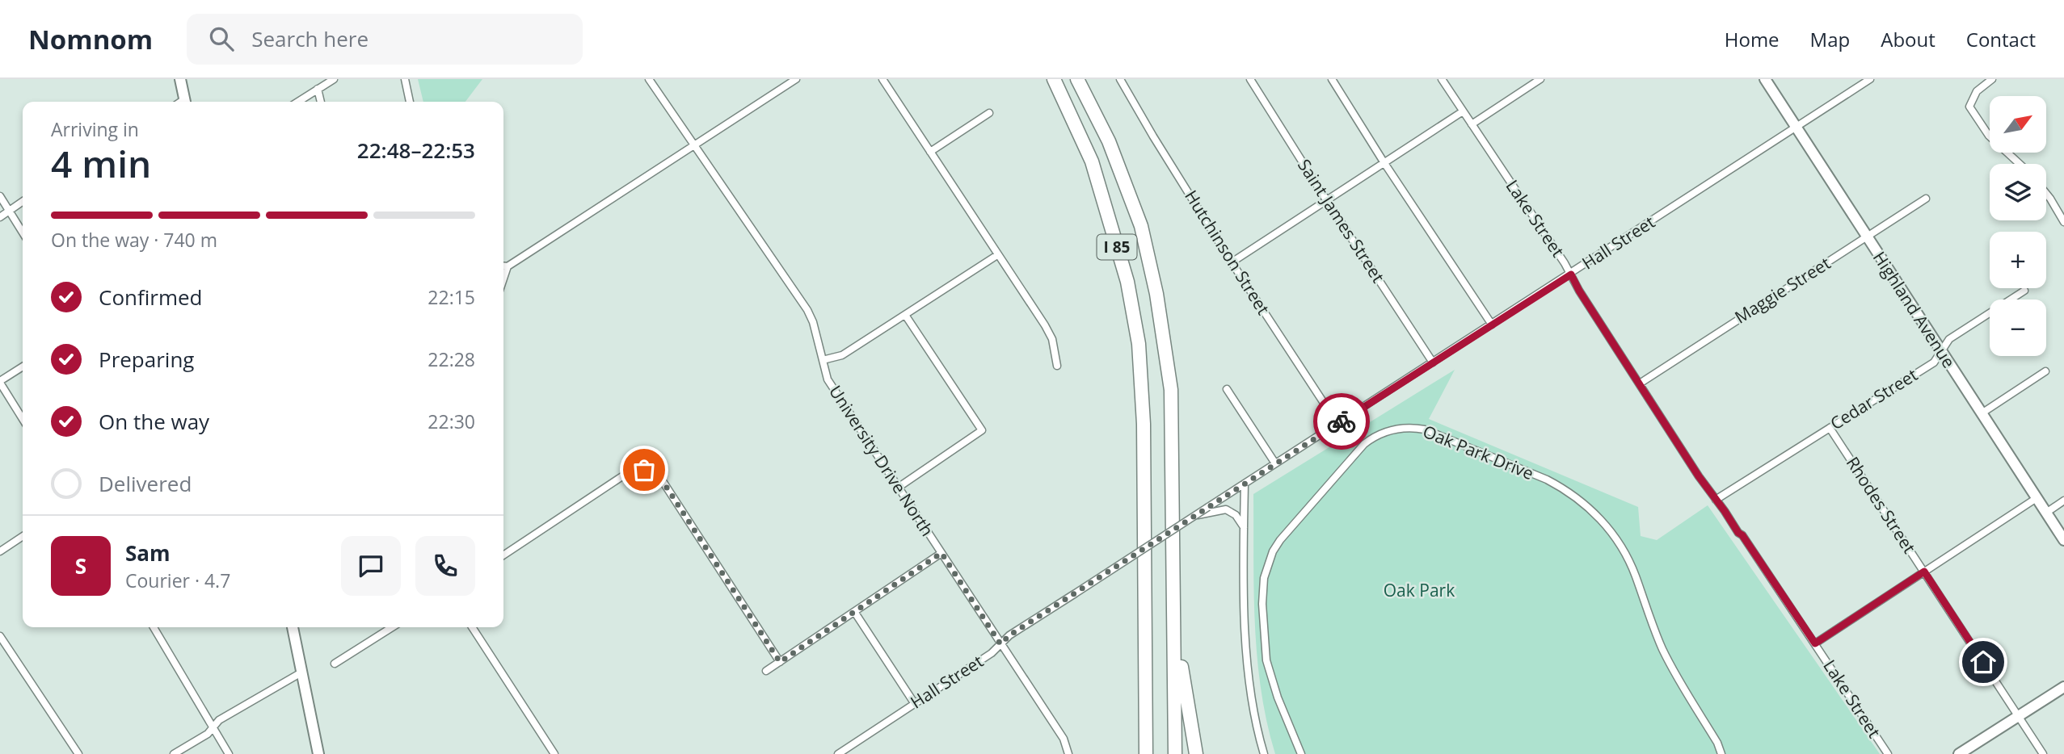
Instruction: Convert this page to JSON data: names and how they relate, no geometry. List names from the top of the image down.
{
  "streets": {
    "highway": ["I 85"],
    "main road": ["Highland Avenue"],
    "street": [
      "Lake Street",
      "Saint James Street",
      "Hall Street",
      "Hutchinson Street",
      "Maggie Street",
      "Cedar Street",
      "Oak Park Drive",
      "University Drive North",
      "Rhodes Street"
    ]
  },
  "crossings": [
    ["Lake Street", "Hall Street"],
    ["Lake Street", "Maggie Street"],
    ["Lake Street", "Cedar Street"],
    ["Saint James Street", "Hall Street"],
    ["Hall Street", "Hutchinson Street"],
    ["Hall Street", "Highland Avenue"],
    ["Hall Street", "University Drive North"],
    ["Maggie Street", "Highland Avenue"],
    ["Highland Avenue", "Cedar Street"],
    ["Cedar Street", "Rhodes Street"]
  ],
  "parks": ["Oak Park"],
  "north": "top right",
  "page": {
    "header": "Nomnom",
    "search": "Search here",
    "nav": [
      "Home",
      "Map",
      "About",
      "Contact"
    ],
    "map_buttons": ["+", "−"],
    "heading": ["4 min", "Arriving in", "22:48–22:53"],
    "panel": ["Sam", "Courier · 4.7"],
    "bar": "On the way · 740 m",
    "list": [
      ["Confirmed", "22:15"],
      ["Preparing", "22:28"],
      ["On the way", "22:30"],
      "Delivered"
    ],
    "round": "S"
  }
}
